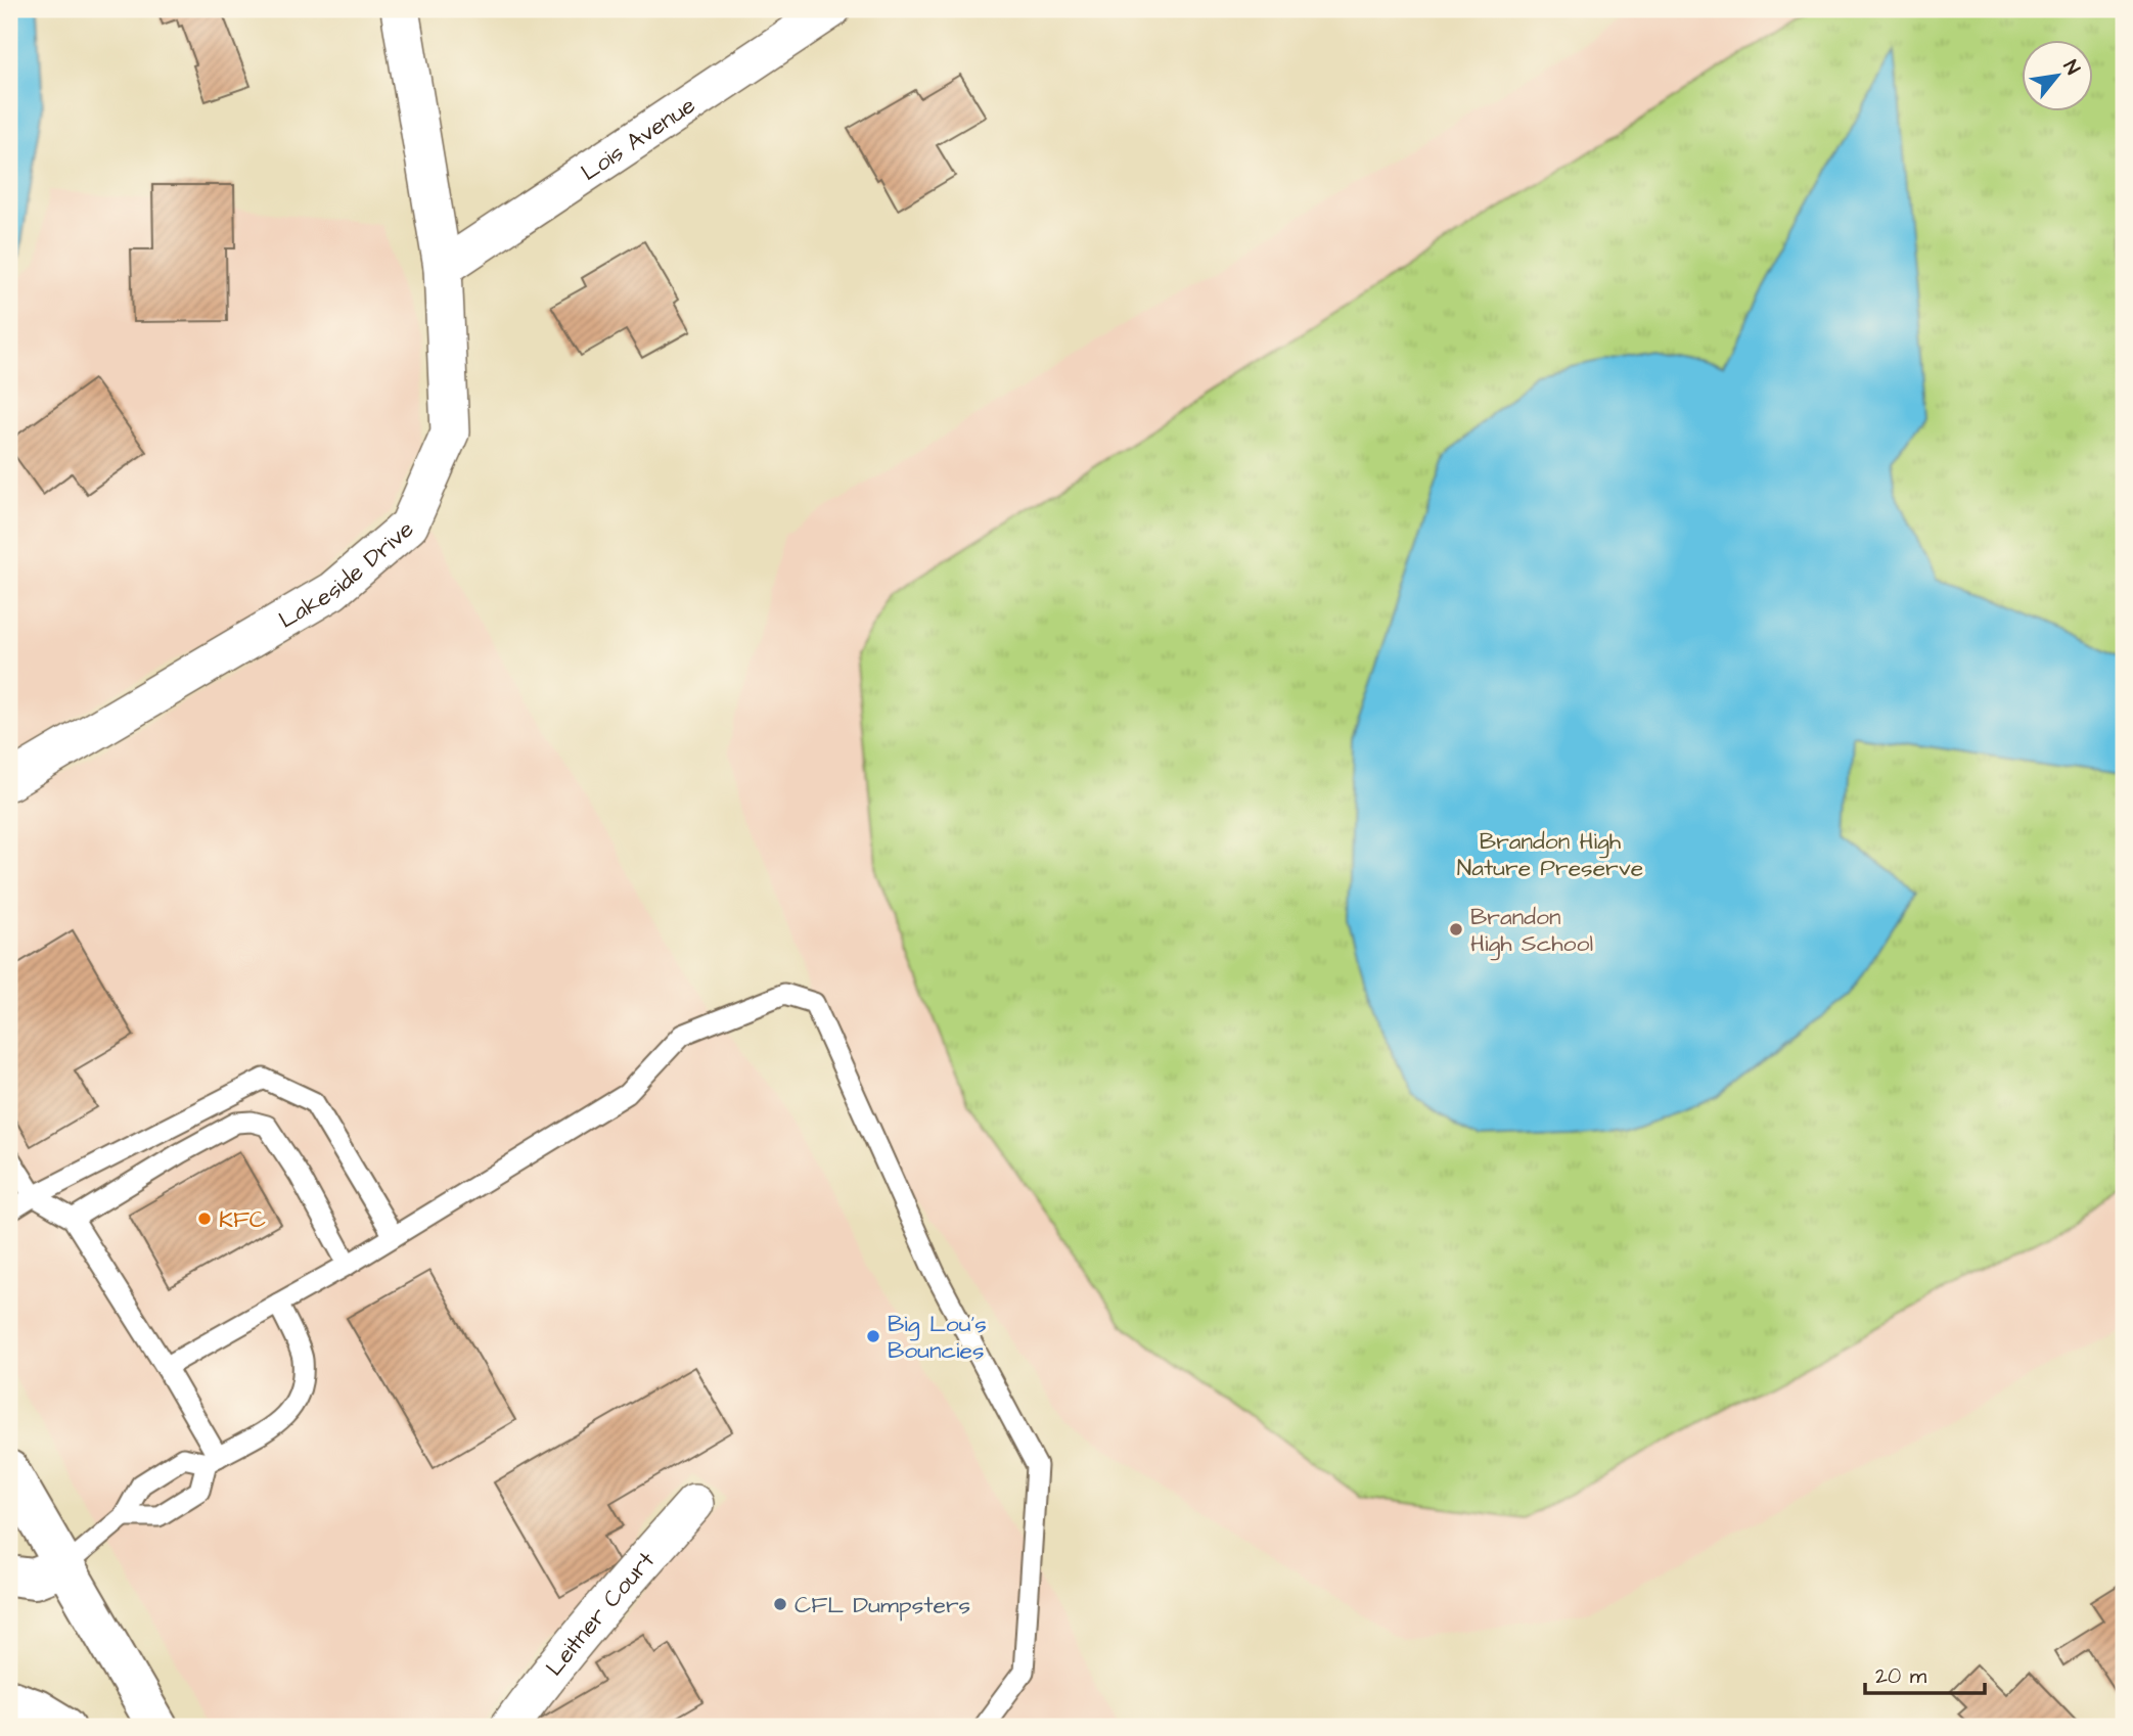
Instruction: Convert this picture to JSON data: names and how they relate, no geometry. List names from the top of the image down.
{
  "streets": {
    "street": ["Lois Avenue", "Lakeside Drive", "Leitner Court"]
  },
  "crossings": [
    ["Lois Avenue", "Lakeside Drive"]
  ],
  "parks": ["Brandon High Nature Preserve"],
  "places": [
    "Brandon High School",
    "KFC",
    "Big Lou's Bouncies",
    "CFL Dumpsters"
  ],
  "scale_bar": "20 m",
  "north": "top right"
}
